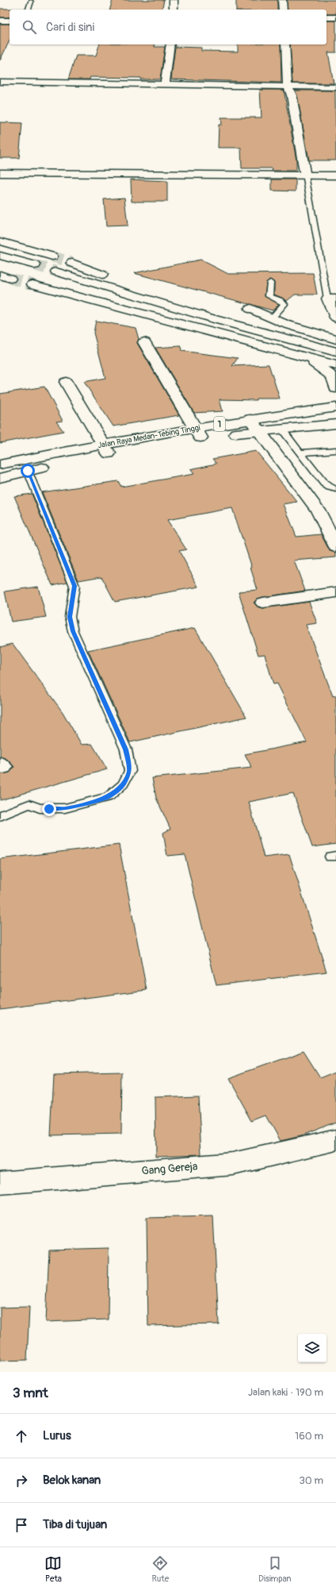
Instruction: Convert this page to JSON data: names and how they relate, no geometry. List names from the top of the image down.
{
  "streets": {
    "main road": ["1", "Jalan Raya Medan-Tebing Tinggi", "Gang Gereja"]
  },
  "page": {
    "search": "Cari di sini",
    "heading": ["3 mnt", "Jalan kaki · 190 m"],
    "list": [
      ["Lurus", "160 m"],
      ["Belok kanan", "30 m"],
      "Tiba di tujuan"
    ],
    "nav": ["Peta", "Rute", "Disimpan"]
  }
}
